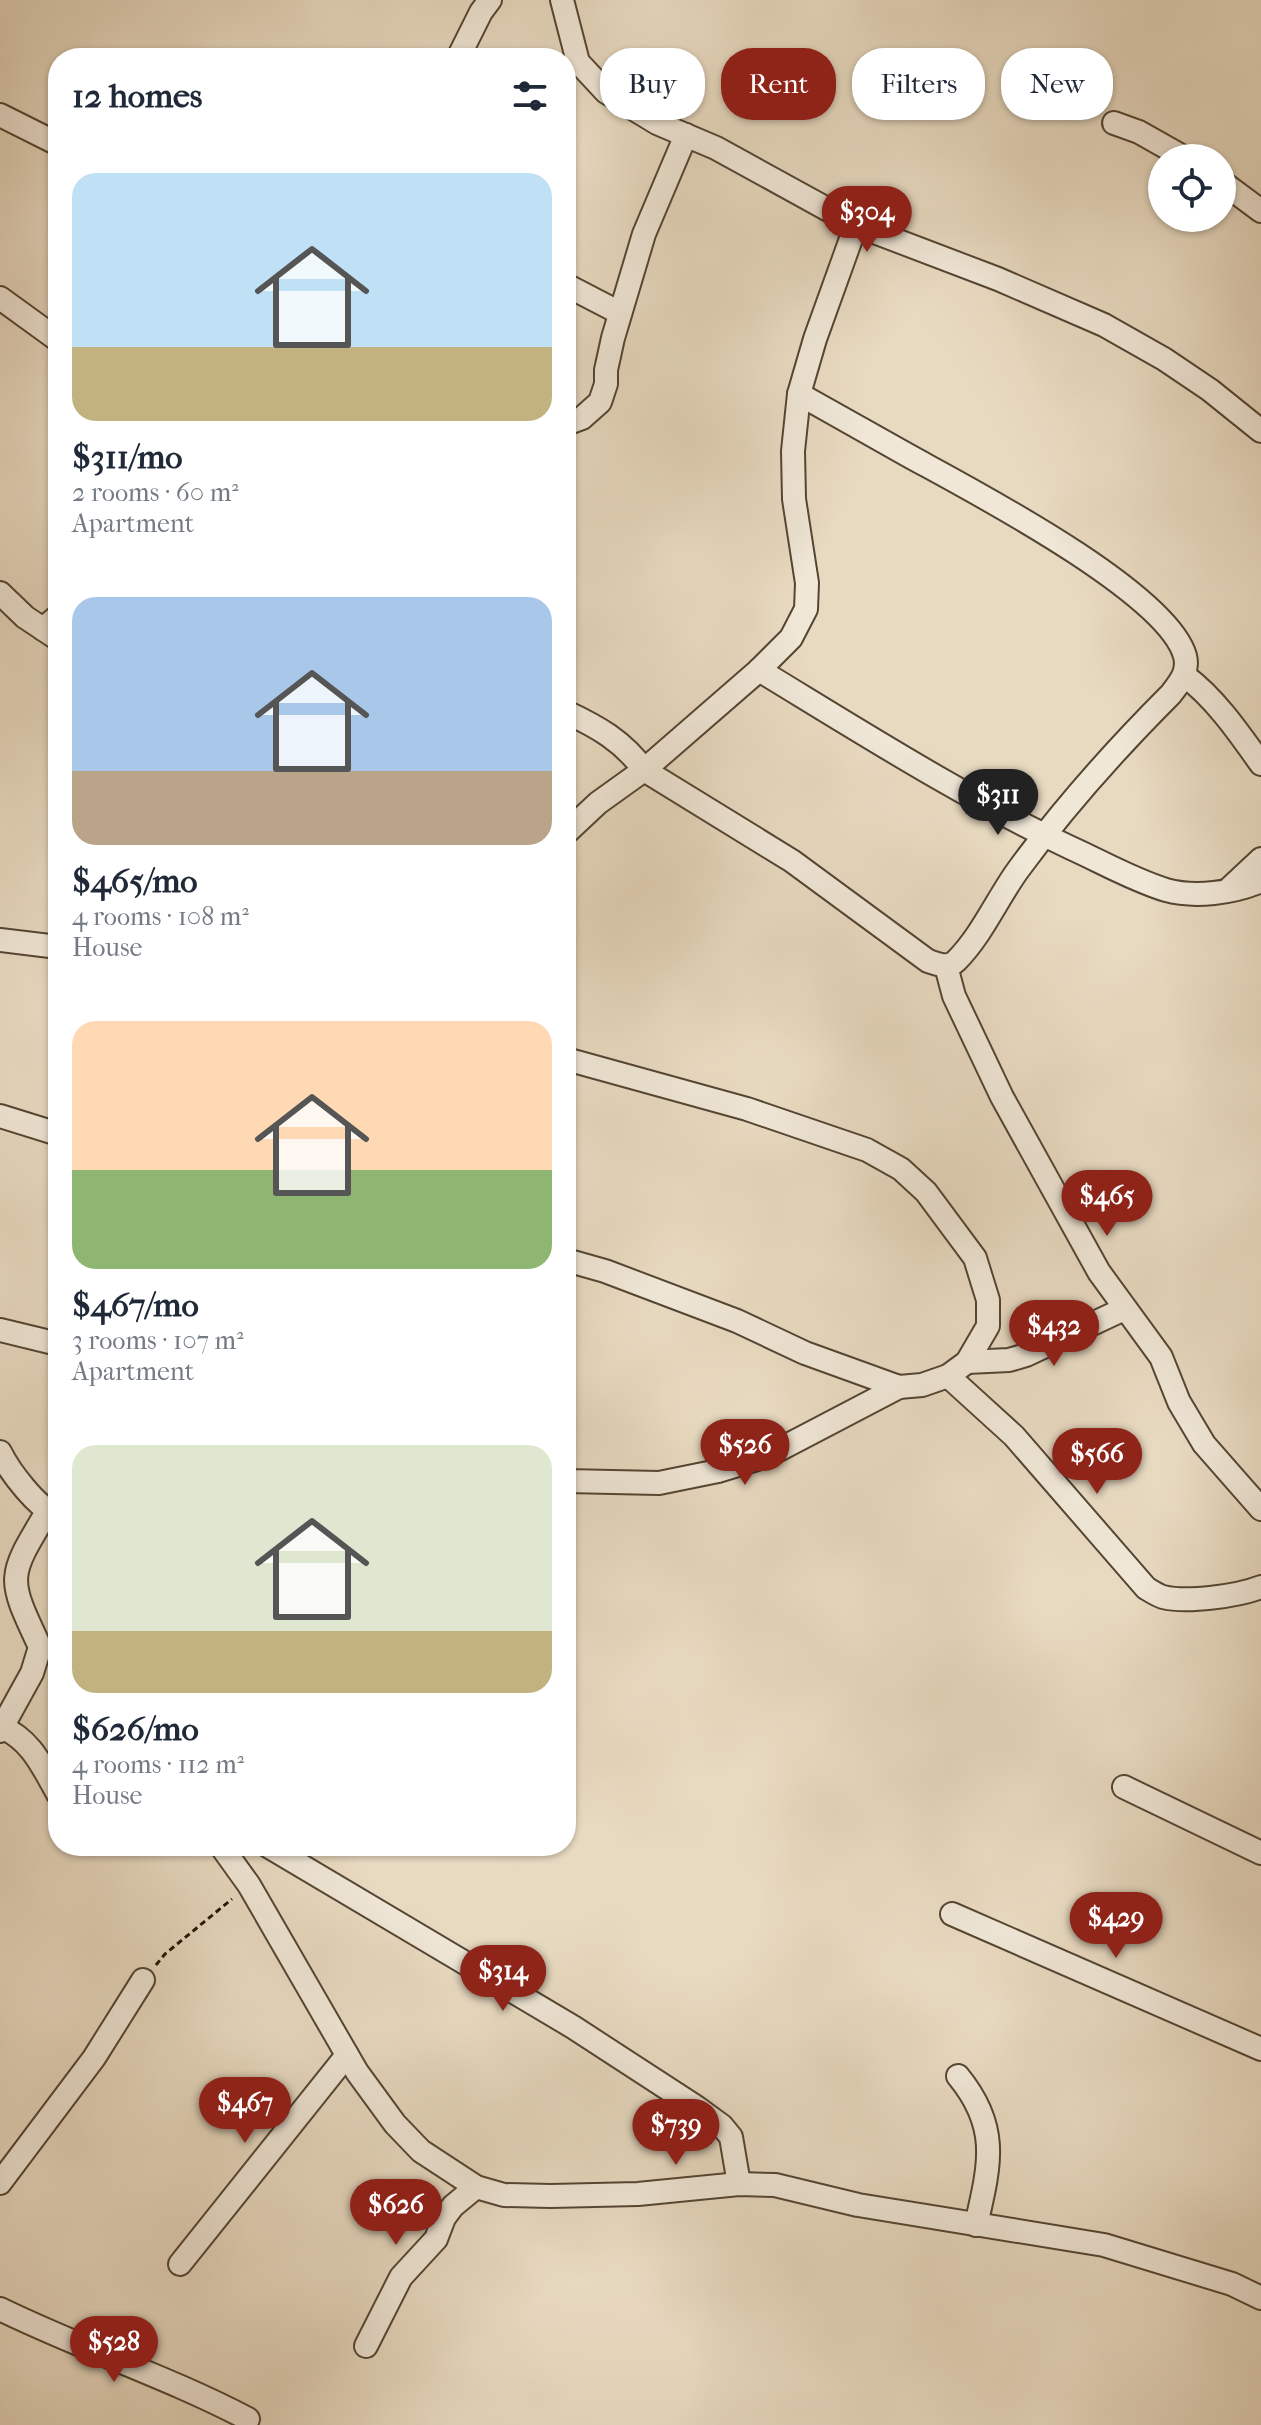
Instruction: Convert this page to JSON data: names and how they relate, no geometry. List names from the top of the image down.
{
  "page": {
    "chip": [
      "Buy",
      "Rent",
      "Filters",
      "New"
    ],
    "heading": "12 homes",
    "list": [
      {
        "name": "$311/mo",
        "note": "2 rooms · 60 m² · Apartment"
      },
      {
        "name": "$465/mo",
        "note": "4 rooms · 108 m² · House"
      },
      {
        "name": "$467/mo",
        "note": "3 rooms · 107 m² · Apartment"
      },
      {
        "name": "$626/mo",
        "note": "4 rooms · 112 m² · House"
      }
    ],
    "price": [
      "$304",
      "$311",
      "$465",
      "$432",
      "$526",
      "$566",
      "$429",
      "$314",
      "$467",
      "$739",
      "$626",
      "$528"
    ]
  }
}
